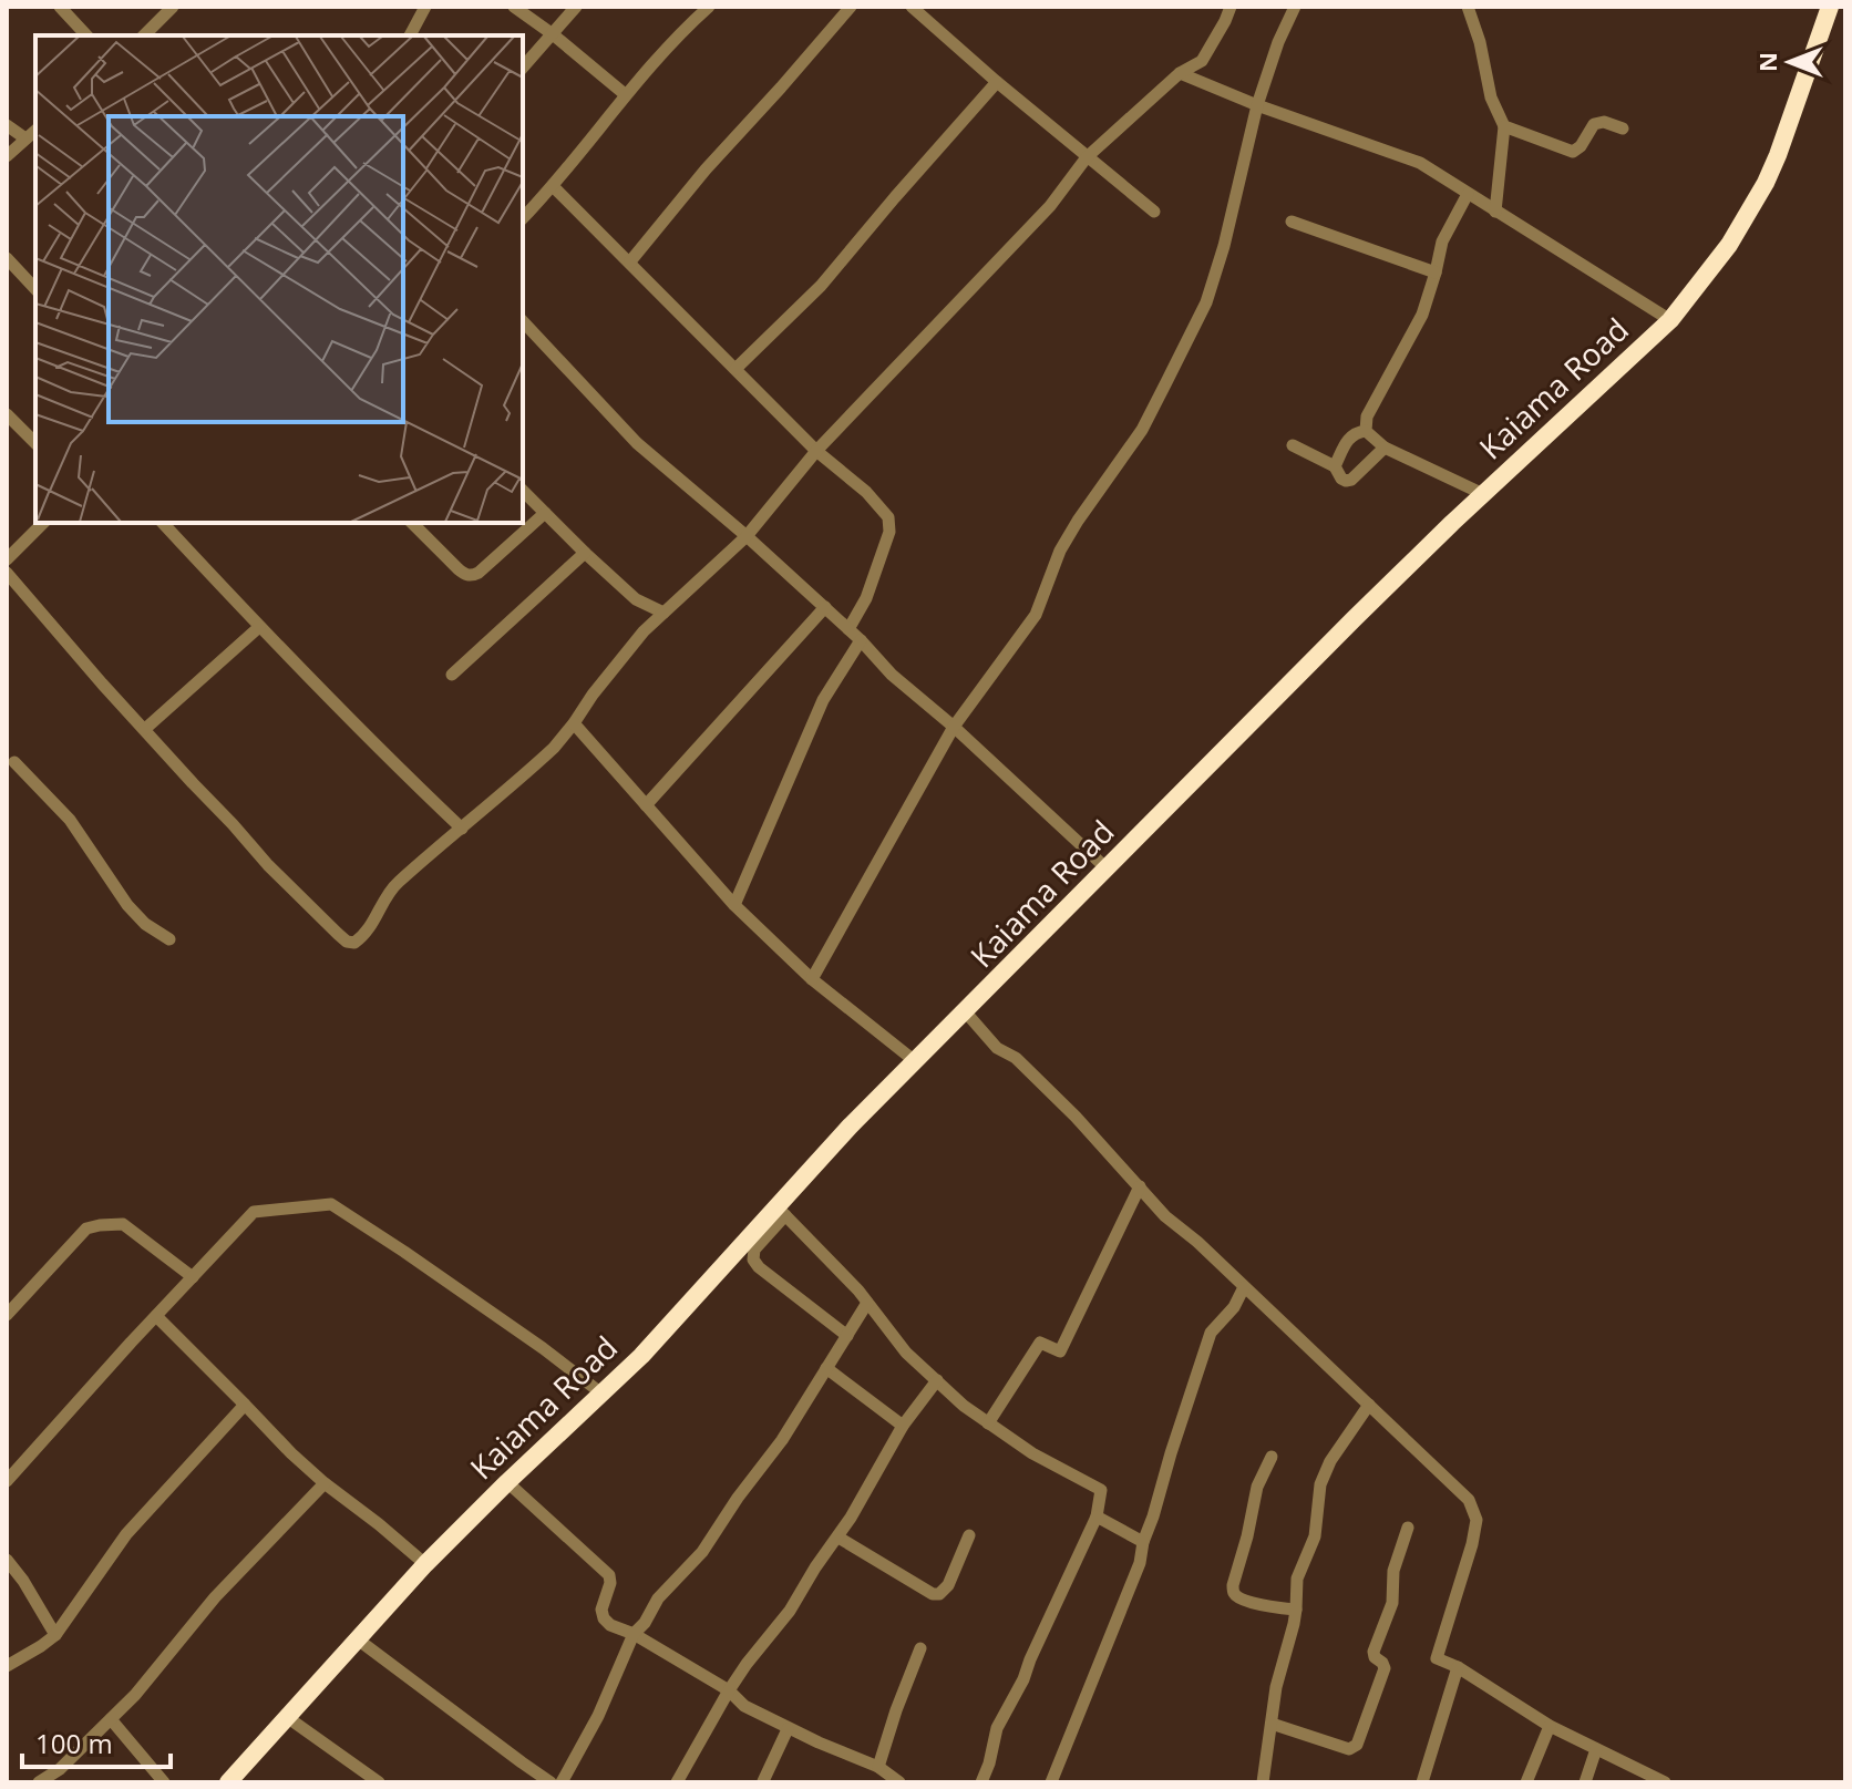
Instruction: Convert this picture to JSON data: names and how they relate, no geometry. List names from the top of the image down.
{
  "streets": {
    "highway": ["Kaiama Road"]
  },
  "scale_bar": "100 m",
  "north": "left"
}
